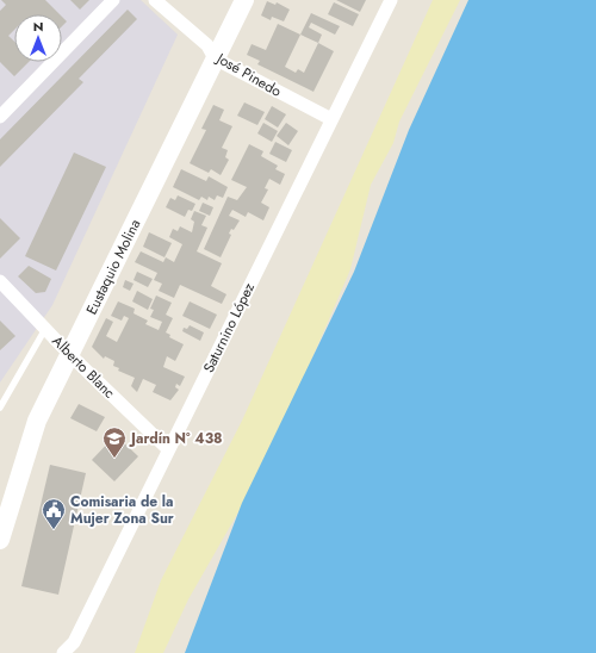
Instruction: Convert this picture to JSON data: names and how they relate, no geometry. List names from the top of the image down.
{
  "streets": {
    "main road": ["Eustaquio Molina"],
    "street": ["José Pinedo", "Saturnino López", "Alberto Blanc"]
  },
  "crossings": [
    ["José Pinedo", "Eustaquio Molina"],
    ["José Pinedo", "Saturnino López"],
    ["Eustaquio Molina", "Alberto Blanc"],
    ["Saturnino López", "Alberto Blanc"]
  ],
  "places": {
    "school or university": ["Jardín N° 438"],
    "public building": ["Comisaria de la Mujer Zona Sur"]
  },
  "north": "top"
}
